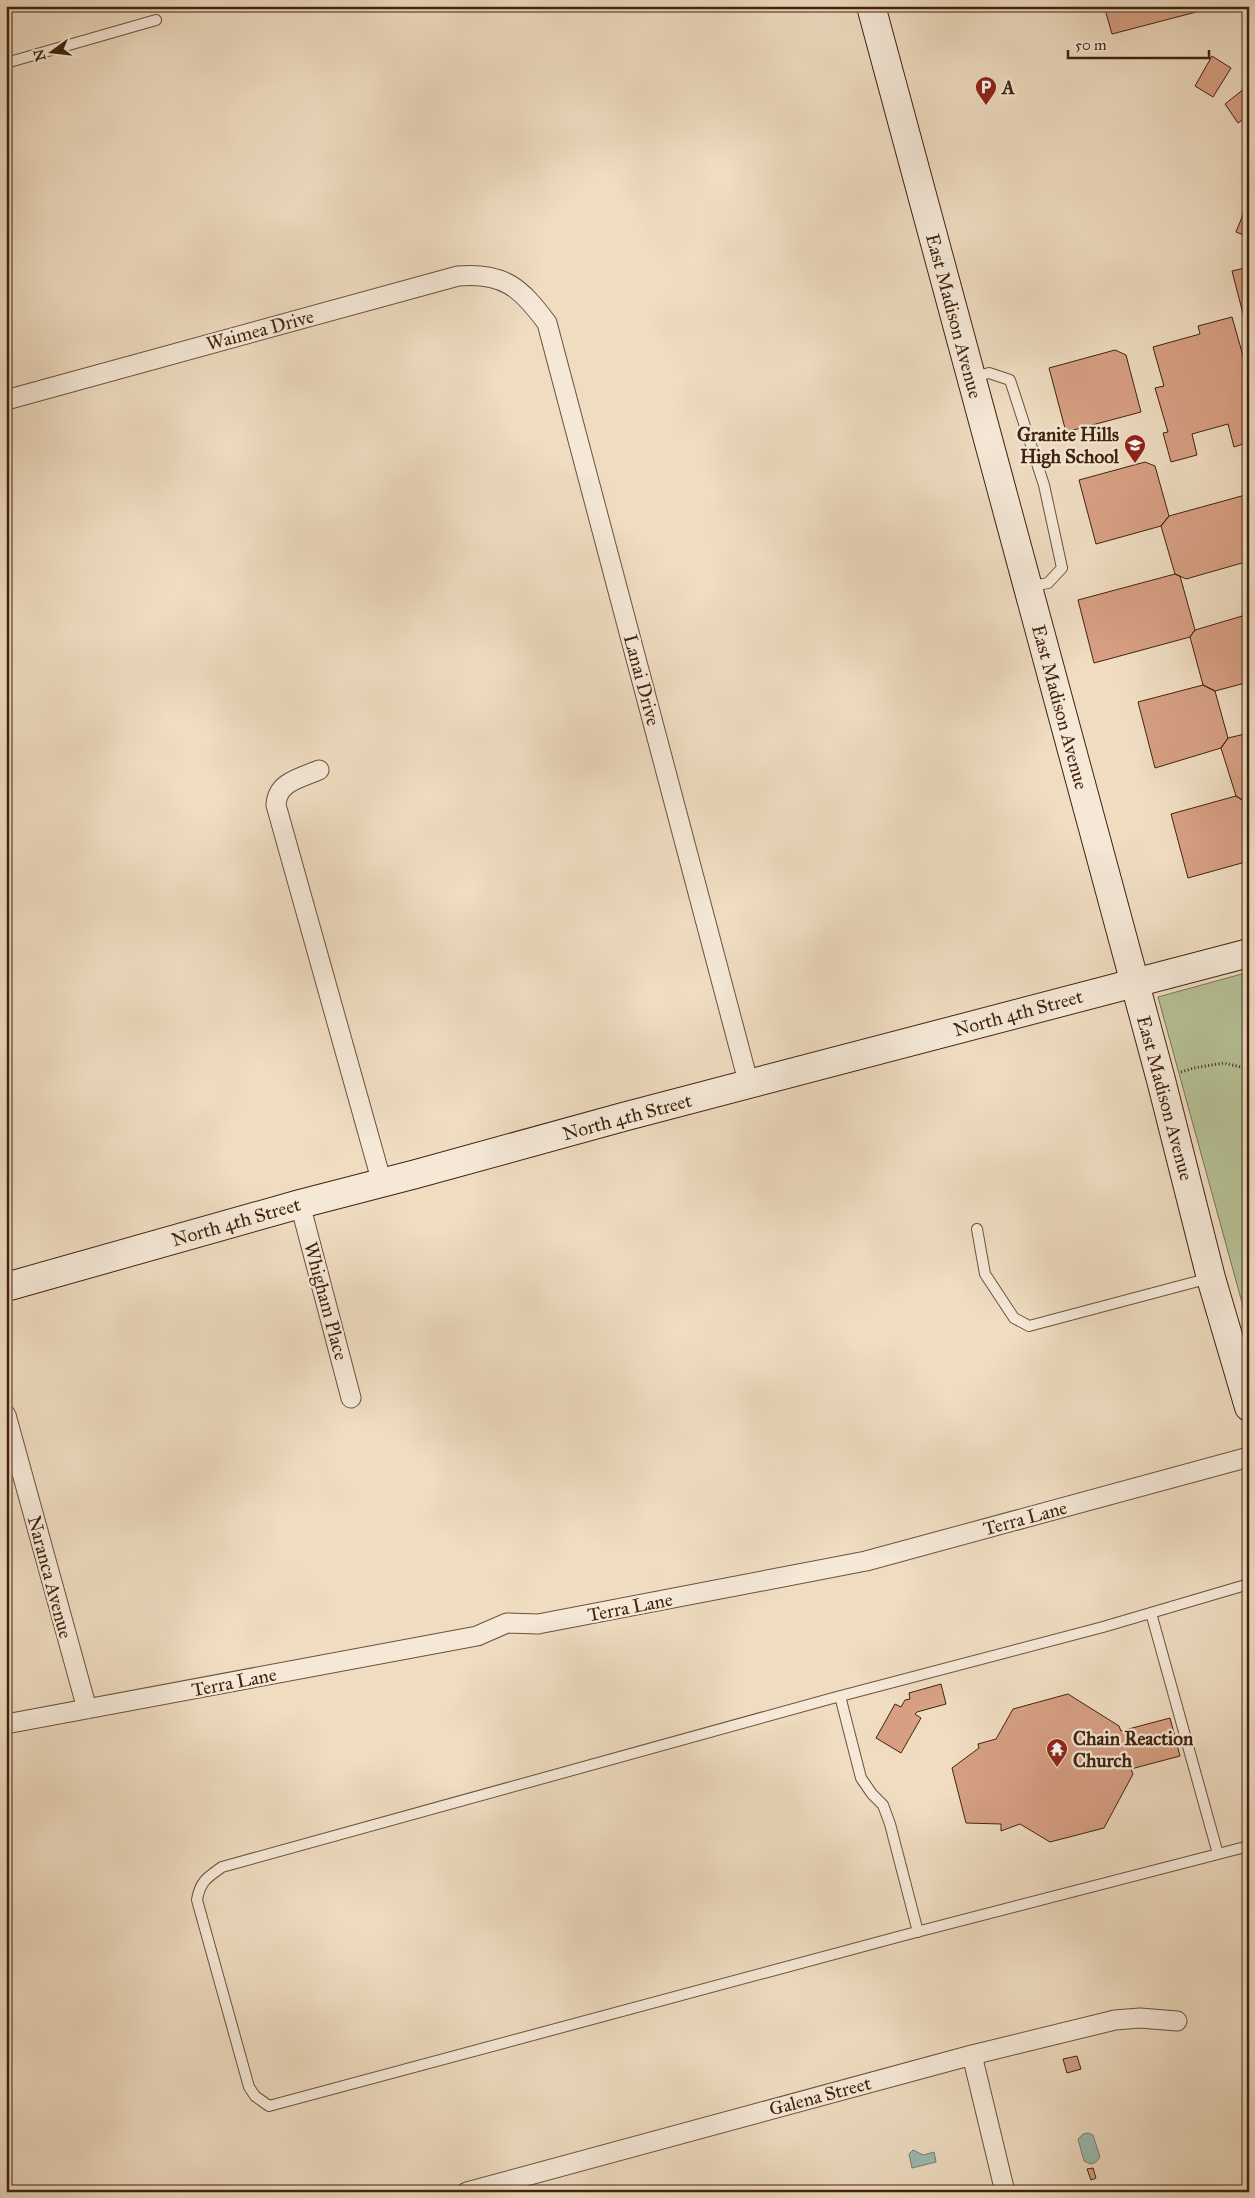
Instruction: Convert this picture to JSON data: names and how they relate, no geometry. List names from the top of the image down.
{
  "streets": {
    "street": [
      "East Madison Avenue",
      "Waimea Drive",
      "Lanai Drive",
      "North 4th Street",
      "Whigham Place",
      "Terra Lane",
      "Naranca Avenue",
      "Galena Street"
    ]
  },
  "crossings": [
    ["East Madison Avenue", "North 4th Street"],
    ["Waimea Drive", "Lanai Drive"],
    ["Lanai Drive", "North 4th Street"],
    ["North 4th Street", "Whigham Place"],
    ["Terra Lane", "Naranca Avenue"]
  ],
  "places": {
    "parking": ["A"],
    "school or university": ["Granite Hills High School"],
    "temple": ["Chain Reaction Church"]
  },
  "scale_bar": "50 m",
  "north": "left"
}
